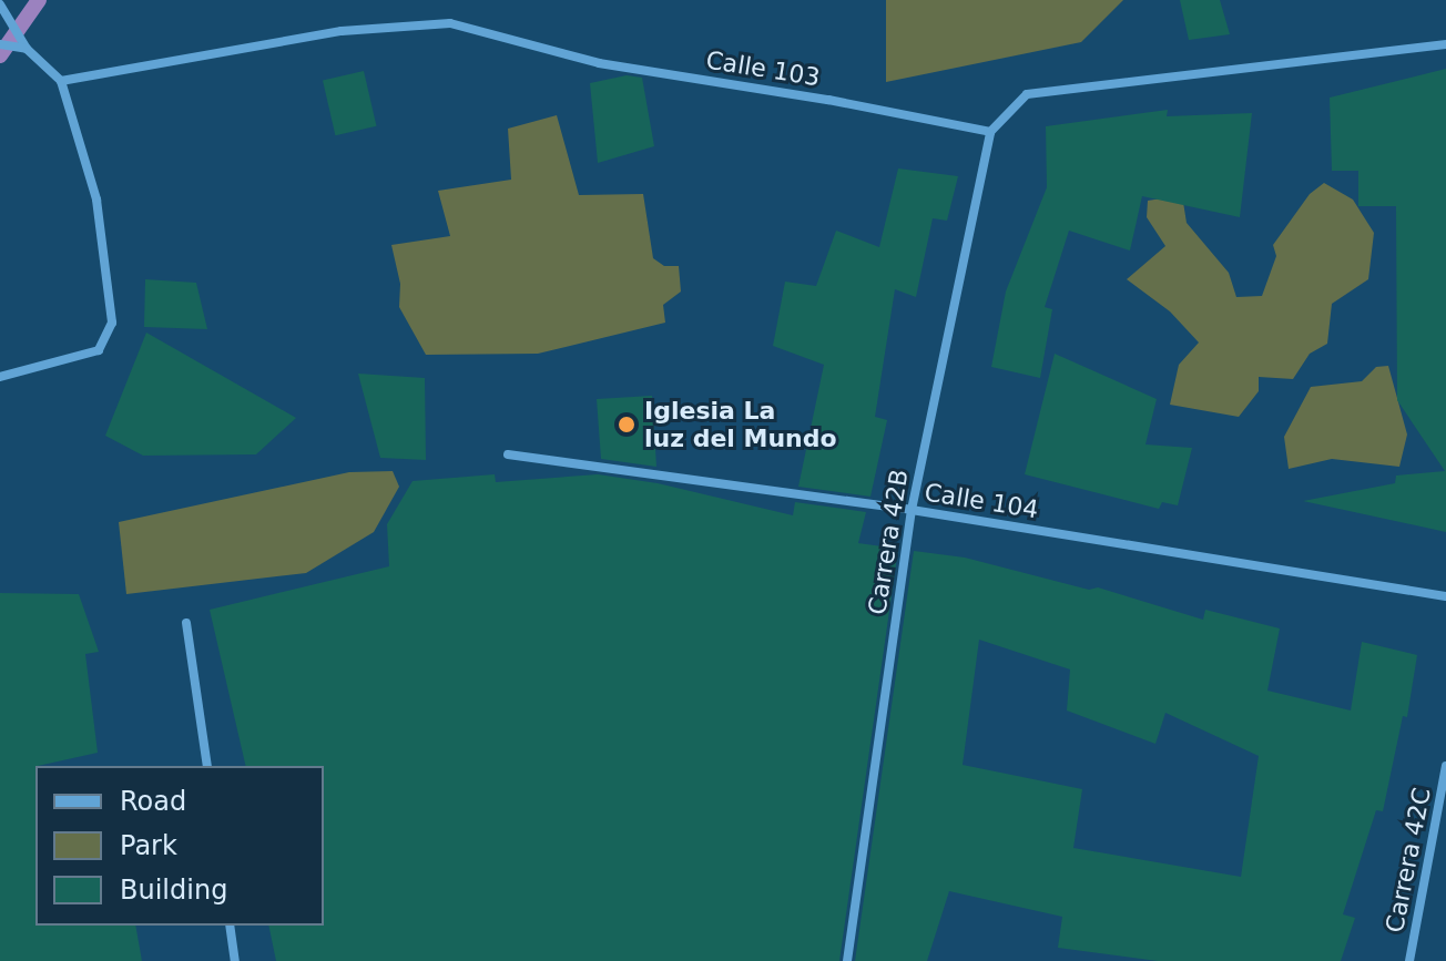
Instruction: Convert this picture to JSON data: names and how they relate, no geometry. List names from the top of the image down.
{
  "streets": {
    "street": [
      "Calle 103",
      "Calle 104",
      "Carrera 42B",
      "Carrera 42C"
    ]
  },
  "crossings": [
    ["Calle 103", "Carrera 42B"],
    ["Calle 104", "Carrera 42B"]
  ],
  "places": ["Iglesia La luz del Mundo"],
  "legend": ["Road", "Park", "Building"]
}
